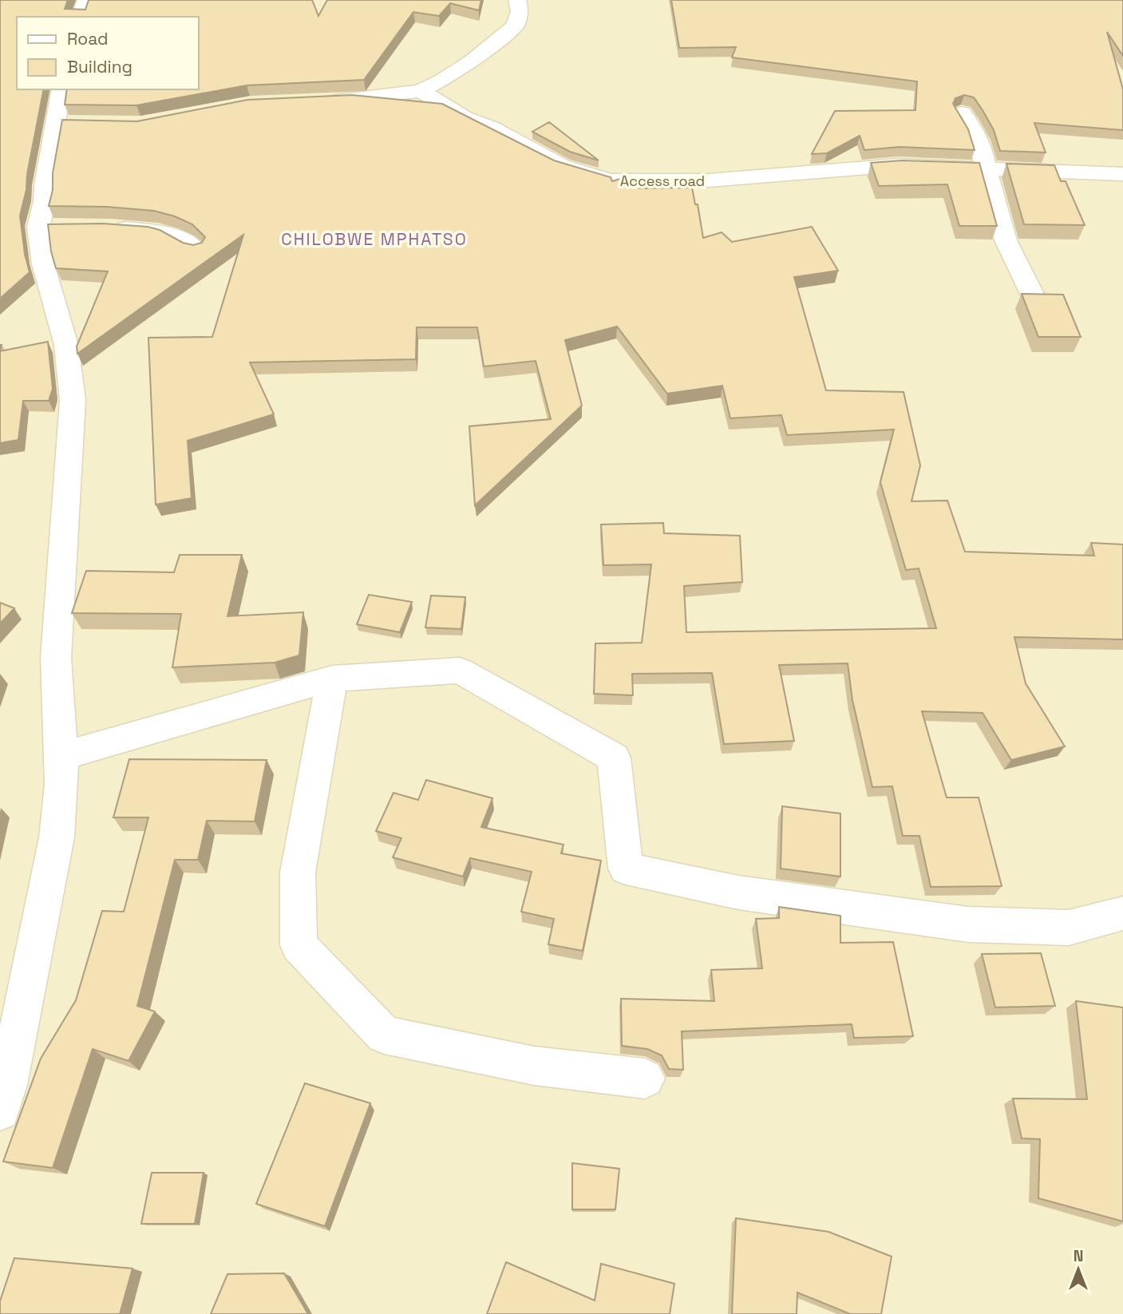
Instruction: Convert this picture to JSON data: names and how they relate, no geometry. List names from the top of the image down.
{
  "streets": {
    "street": ["Access road"]
  },
  "districts": ["CHILOBWE MPHATSO"],
  "legend": ["Road", "Building"],
  "north": "top"
}
